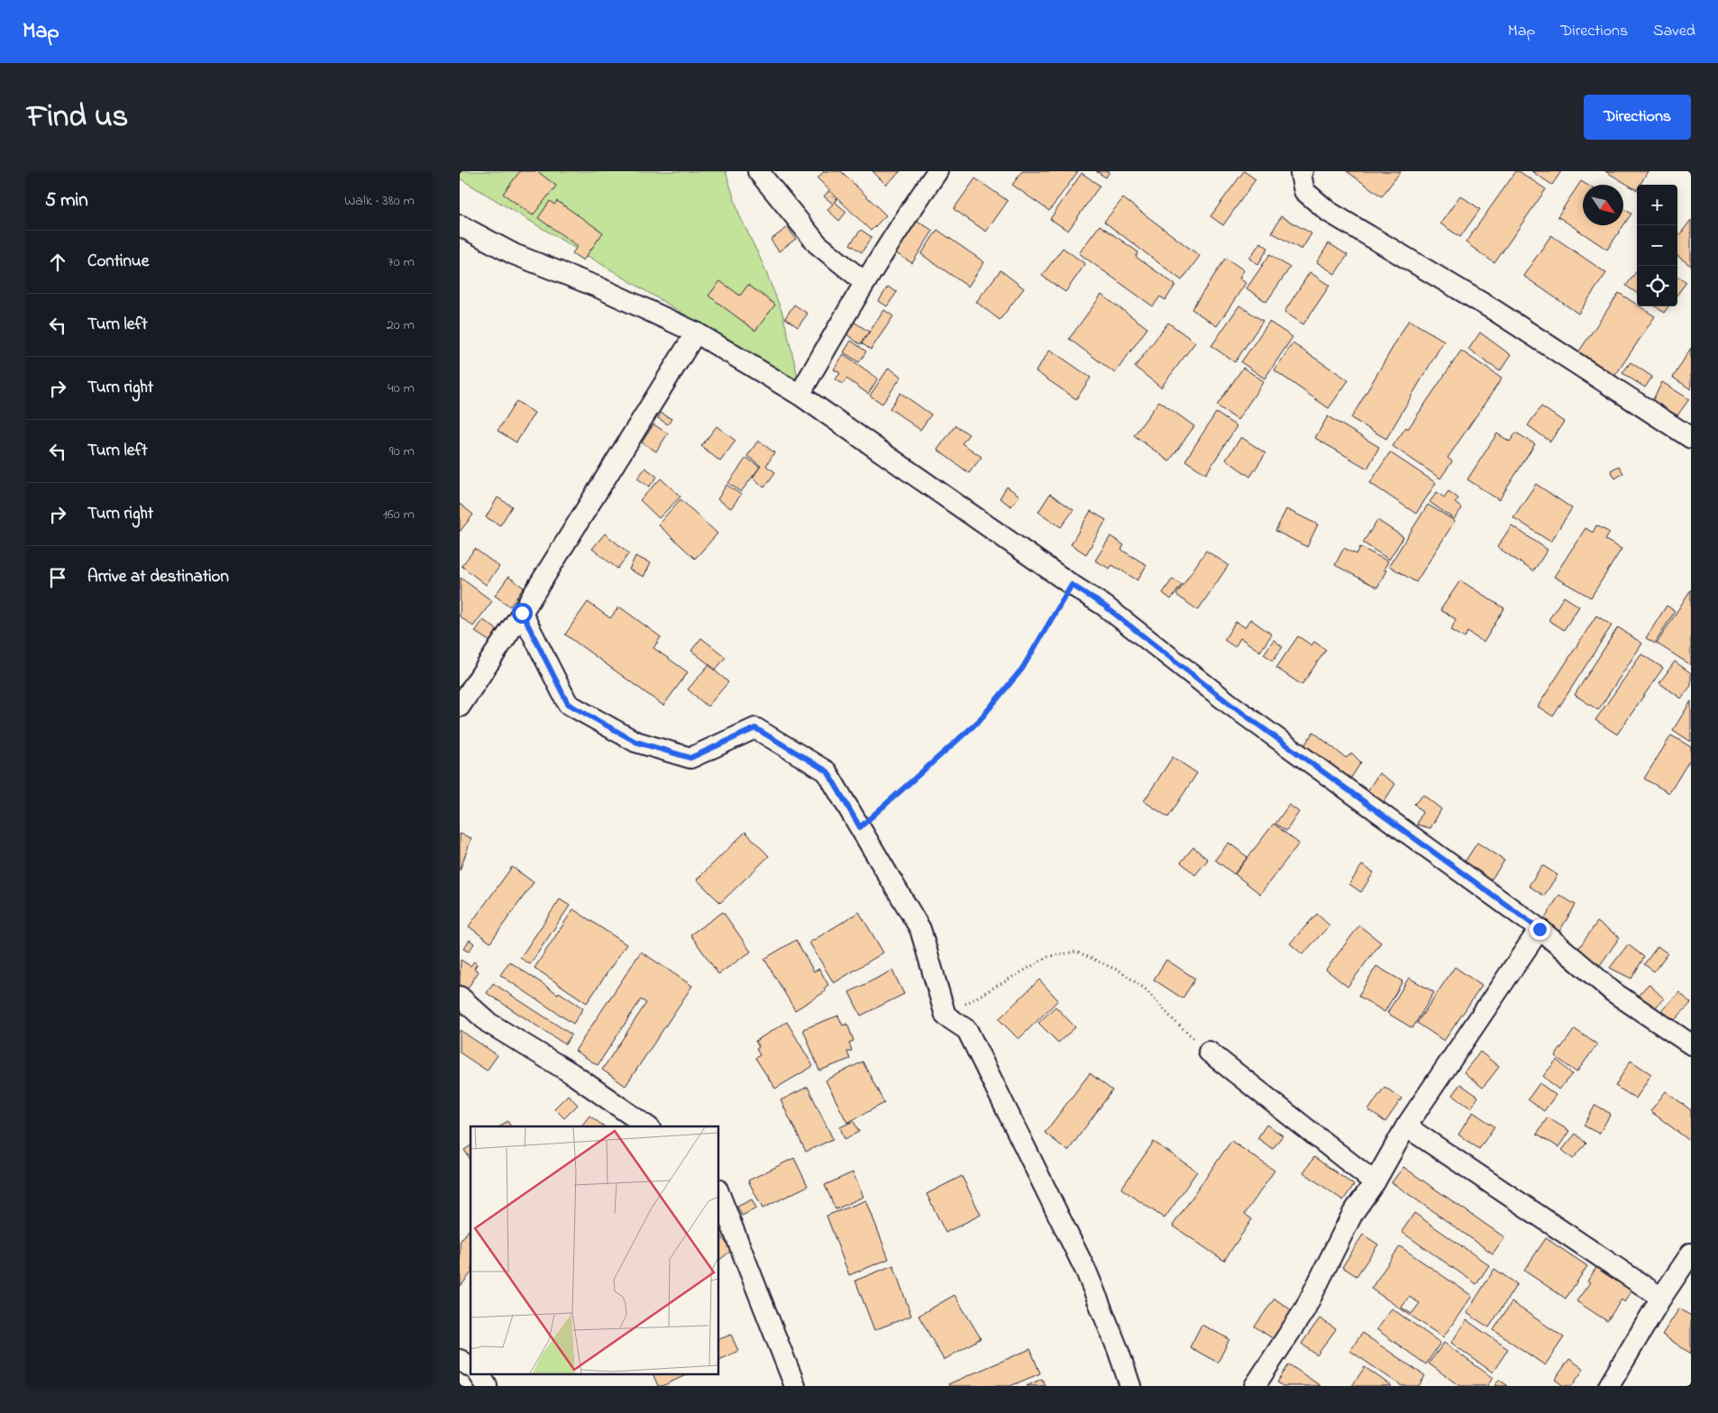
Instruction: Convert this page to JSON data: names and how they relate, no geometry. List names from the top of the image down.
{
  "north": "bottom right",
  "page": {
    "header": "Map",
    "nav": ["Map", "Directions", "Saved"],
    "title": "Find us",
    "buttons": "Directions",
    "heading": ["5 min", "Walk · 380 m"],
    "map_buttons": ["+", "−"],
    "list": [
      ["Continue", "70 m"],
      ["Turn left", "20 m"],
      ["Turn right", "40 m"],
      ["Turn left", "90 m"],
      ["Turn right", "160 m"],
      "Arrive at destination"
    ]
  }
}
